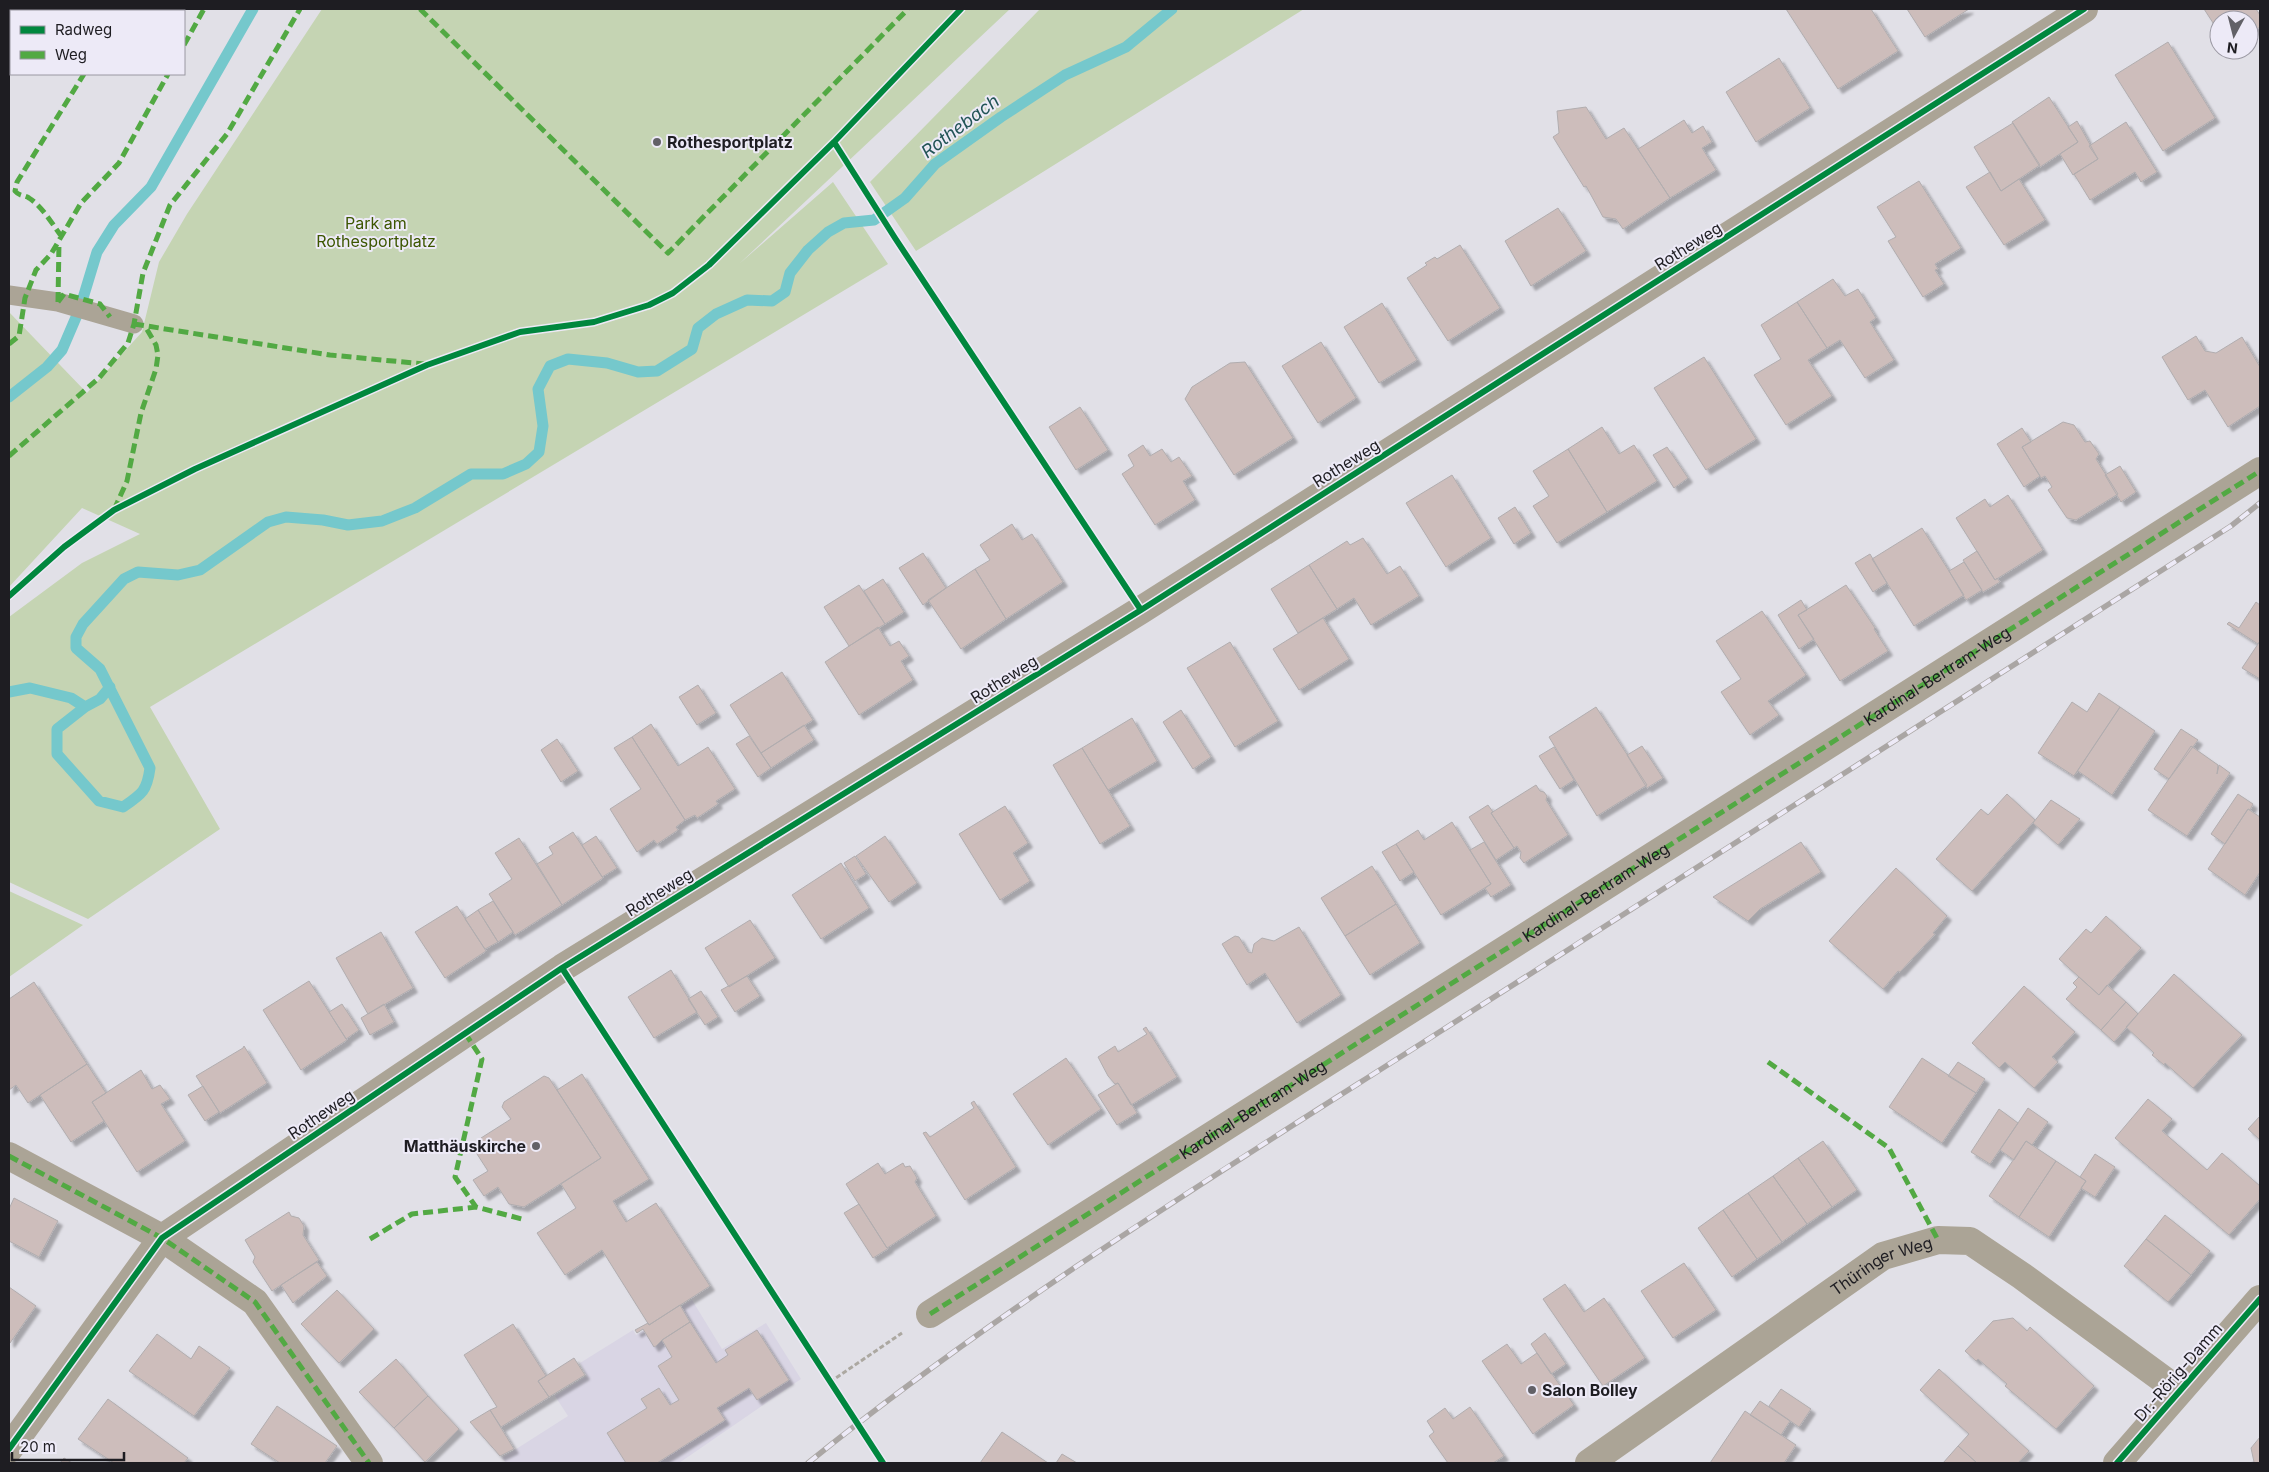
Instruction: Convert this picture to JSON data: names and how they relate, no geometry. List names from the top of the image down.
{
  "streets": {
    "street": [
      "Rotheweg",
      "Kardinal-Bertram-Weg",
      "Thüringer Weg",
      "Dr.-Rörig-Damm"
    ]
  },
  "crossings": [
    ["Thüringer Weg", "Dr.-Rörig-Damm"]
  ],
  "water": ["Rothebach"],
  "parks": ["Park am Rothesportplatz"],
  "places": ["Rothesportplatz", "Matthäuskirche", "Salon Bolley"],
  "legend": ["Radweg", "Weg"],
  "scale_bar": "20 m",
  "north": "bottom"
}
